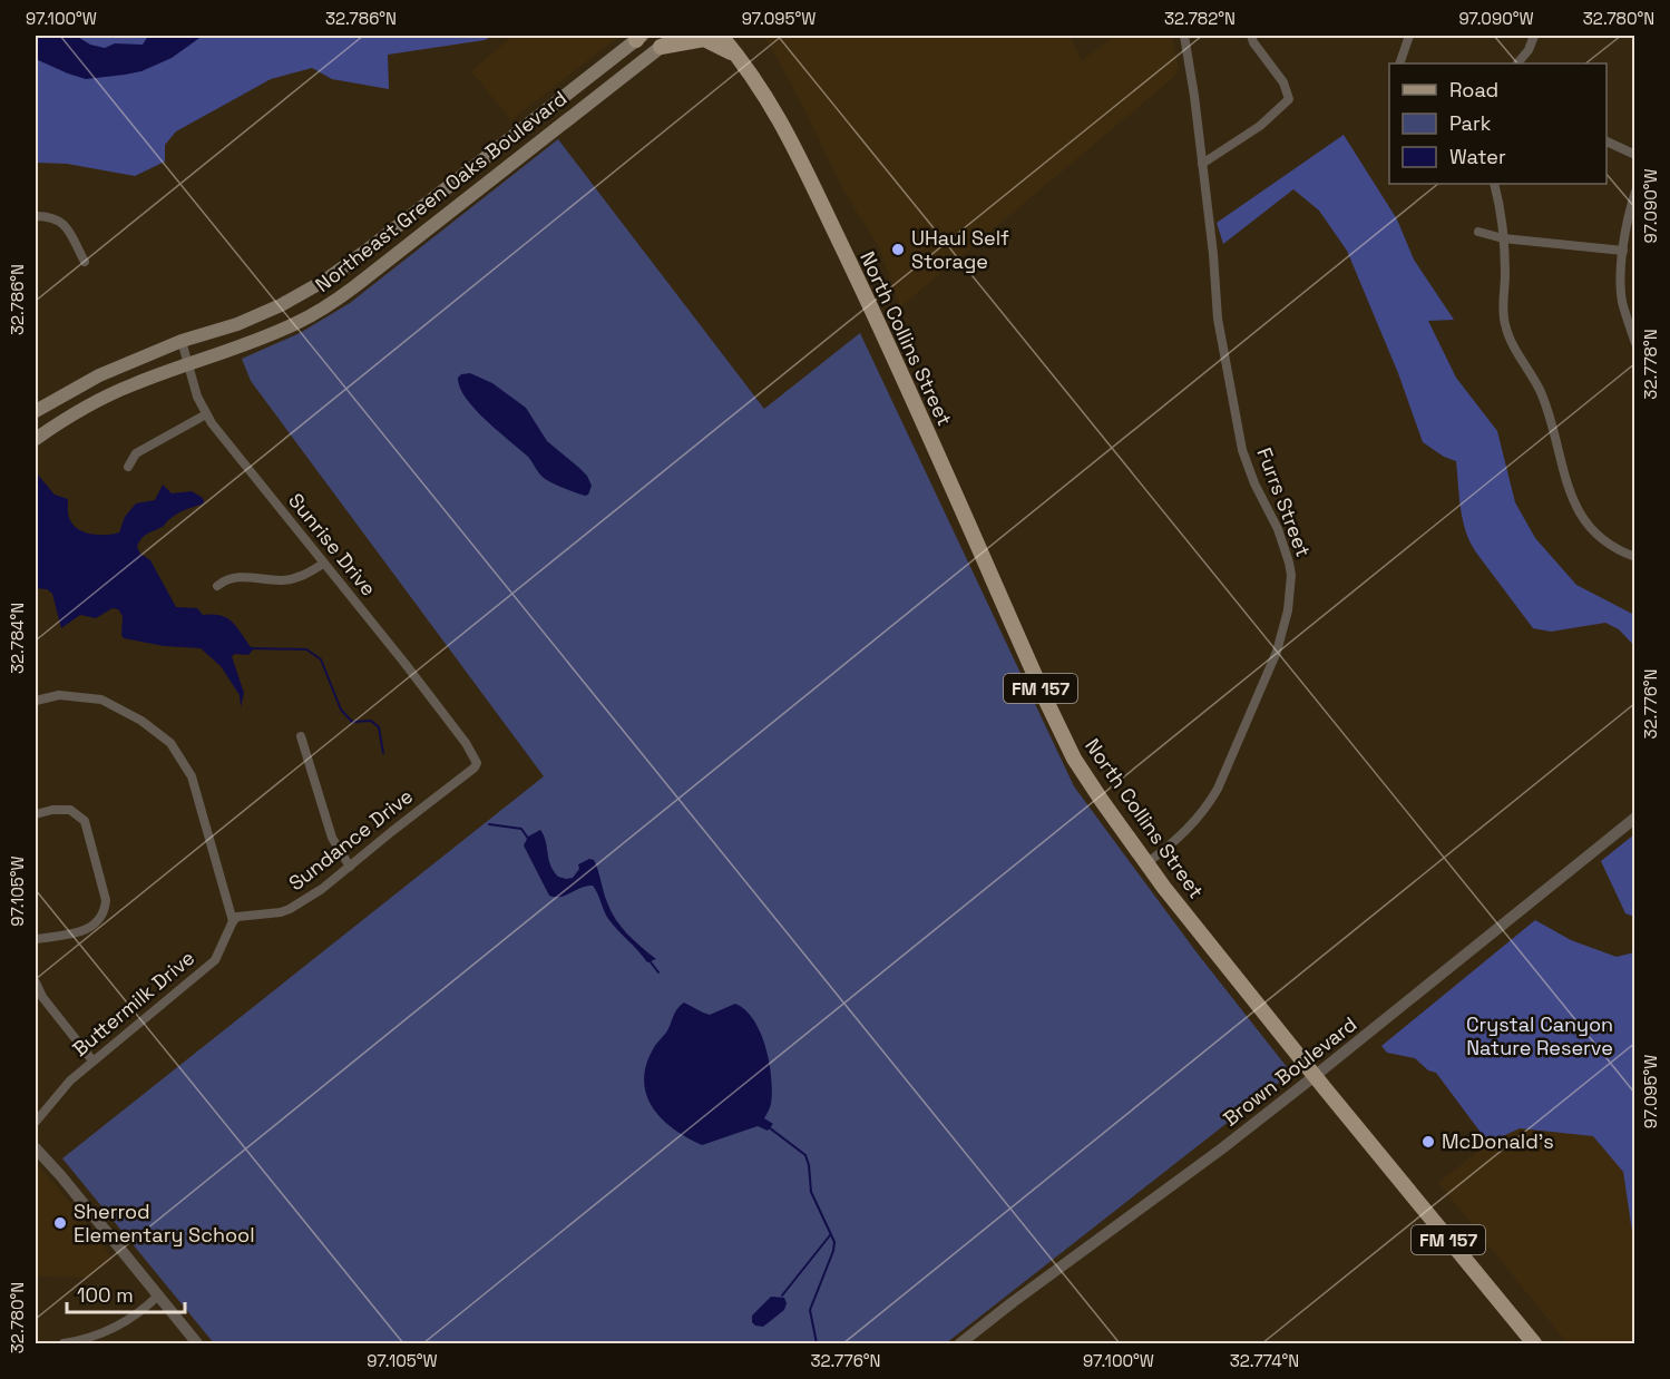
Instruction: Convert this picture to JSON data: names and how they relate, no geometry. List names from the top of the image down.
{
  "streets": {
    "main road": ["Northeast Green Oaks Boulevard", "North Collins Street", "FM 157"],
    "street": [
      "Furrs Street",
      "Sunrise Drive",
      "Sundance Drive",
      "Buttermilk Drive",
      "Brown Boulevard"
    ]
  },
  "crossings": [
    ["Northeast Green Oaks Boulevard", "Sunrise Drive"],
    ["North Collins Street", "Furrs Street"],
    ["North Collins Street", "Brown Boulevard"],
    ["Sunrise Drive", "Sundance Drive"],
    ["Sundance Drive", "Buttermilk Drive"]
  ],
  "parks": ["Crystal Canyon Nature Reserve"],
  "places": ["UHaul Self Storage", "McDonald's", "Sherrod Elementary School"],
  "legend": ["Road", "Park", "Water"],
  "scale_bar": "100 m",
  "coordinates": [
    "97.100°W",
    "32.786°N",
    "97.095°W",
    "32.782°N",
    "97.090°W",
    "32.780°N",
    "32.778°N",
    "32.784°N",
    "32.776°N",
    "97.105°W",
    "32.774°N"
  ]
}
